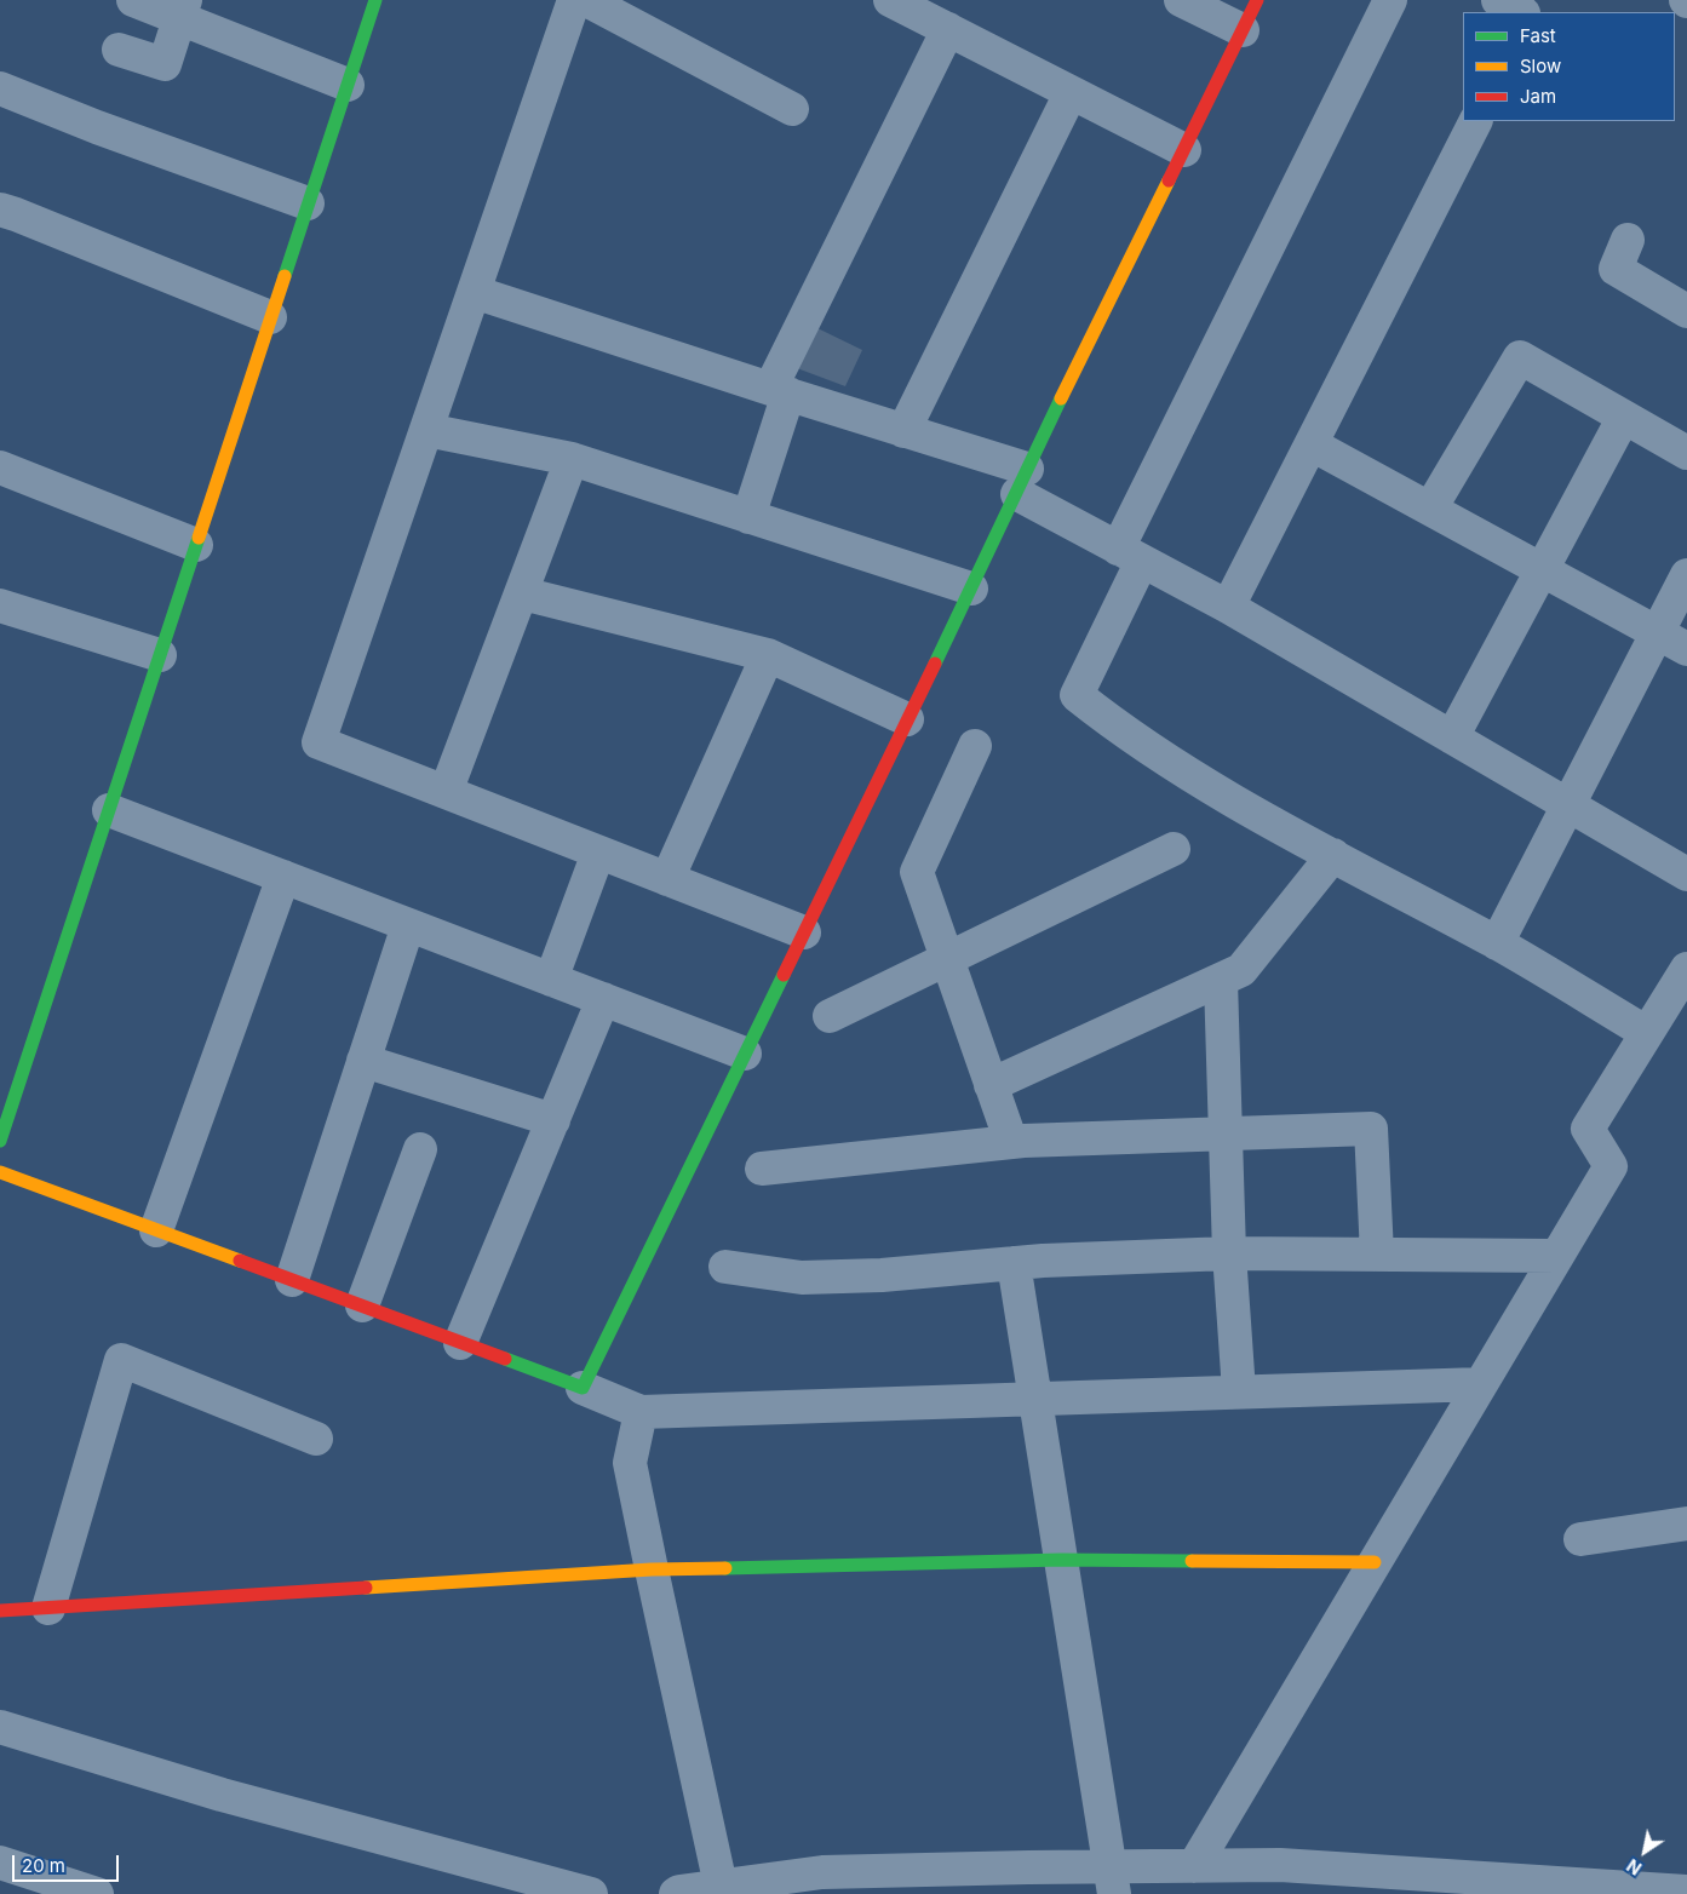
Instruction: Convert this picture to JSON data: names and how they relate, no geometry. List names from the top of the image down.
{
  "legend": ["Fast", "Slow", "Jam"],
  "scale_bar": "20 m",
  "north": "bottom left"
}
